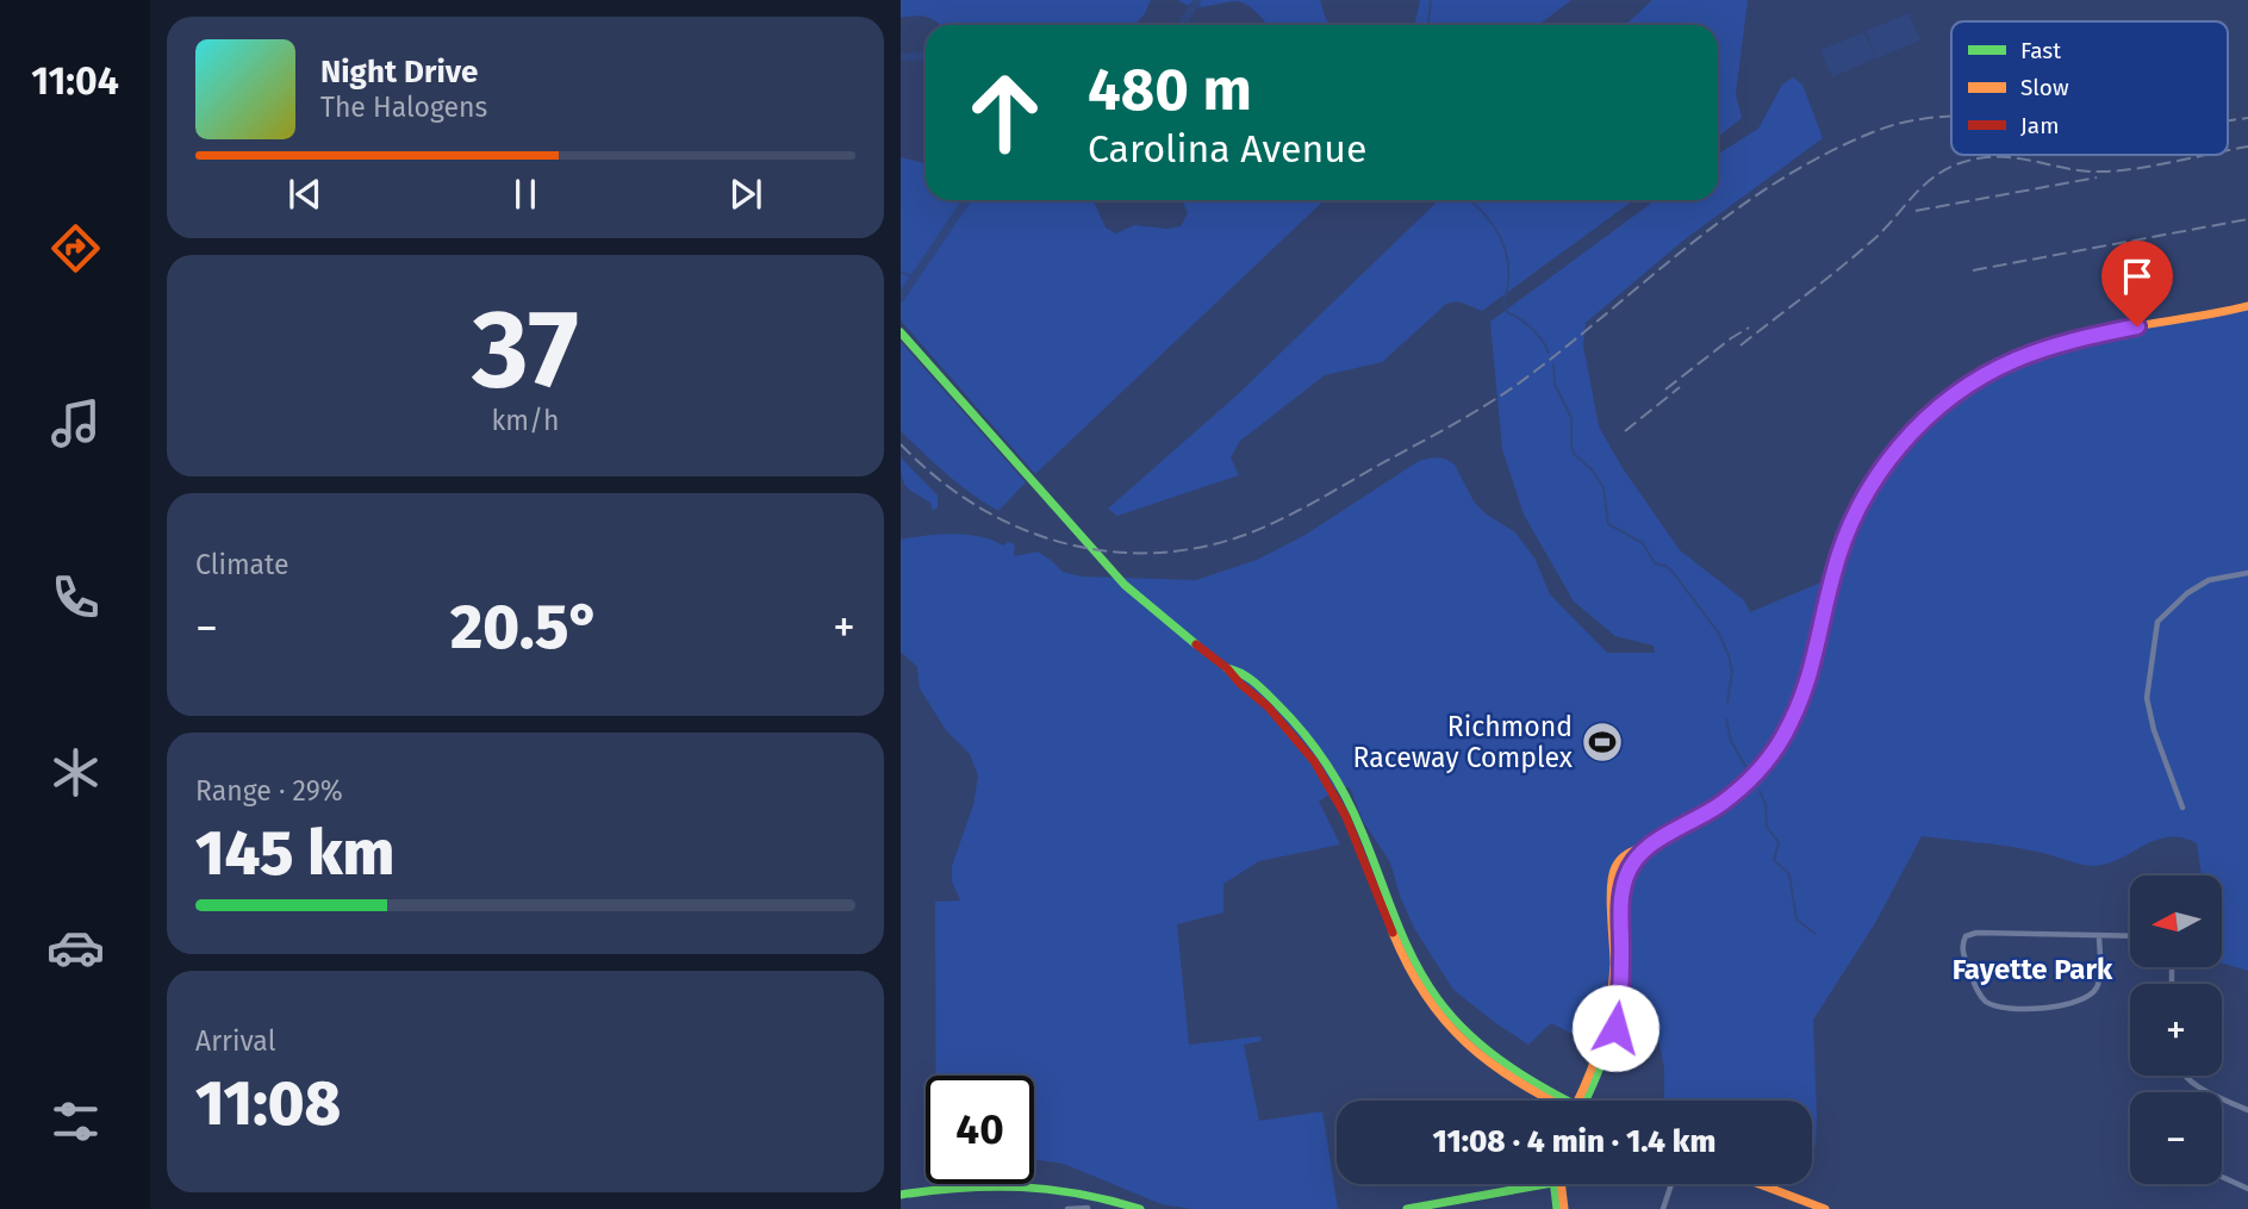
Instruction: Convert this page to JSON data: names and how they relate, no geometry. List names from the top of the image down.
{
  "districts": ["Fayette Park"],
  "places": {
    "sports": ["Richmond Raceway Complex"]
  },
  "legend": ["Fast", "Slow", "Jam"],
  "north": "left",
  "page": {
    "tabs": "11:04",
    "turn": ["480 m", "Carolina Avenue"],
    "song": ["Night Drive", "The Halogens"],
    "tile": [
      ["37", "km/h"],
      "Climate",
      ["Range · 29%", "145 km"],
      ["Arrival", "11:08"]
    ],
    "heat": ["−", "20.5°", "+"],
    "map_buttons": ["+", "−"],
    "limit": "40",
    "trip": "11:08 · 4 min · 1.4 km"
  }
}
